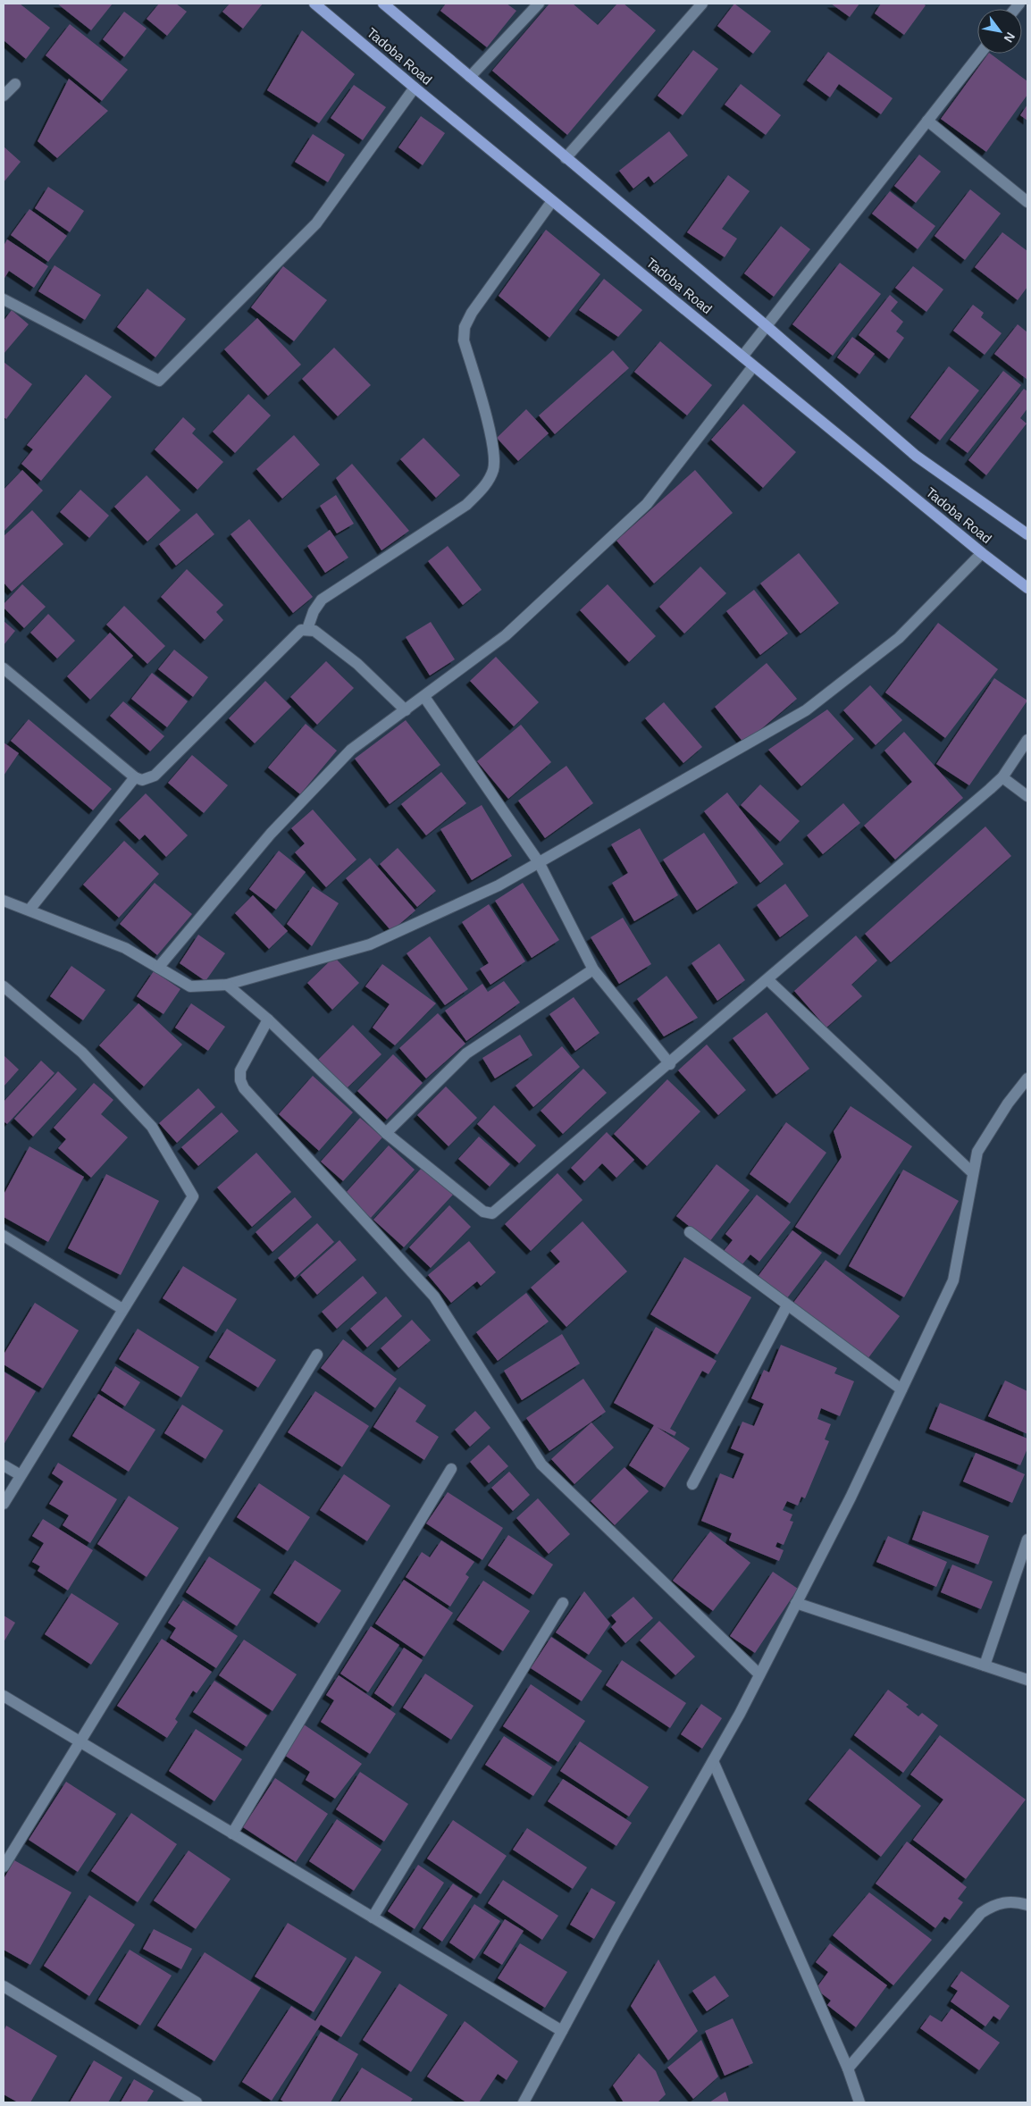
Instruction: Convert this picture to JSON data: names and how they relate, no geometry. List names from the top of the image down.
{
  "streets": {
    "main road": ["Tadoba Road"]
  },
  "north": "bottom right"
}
